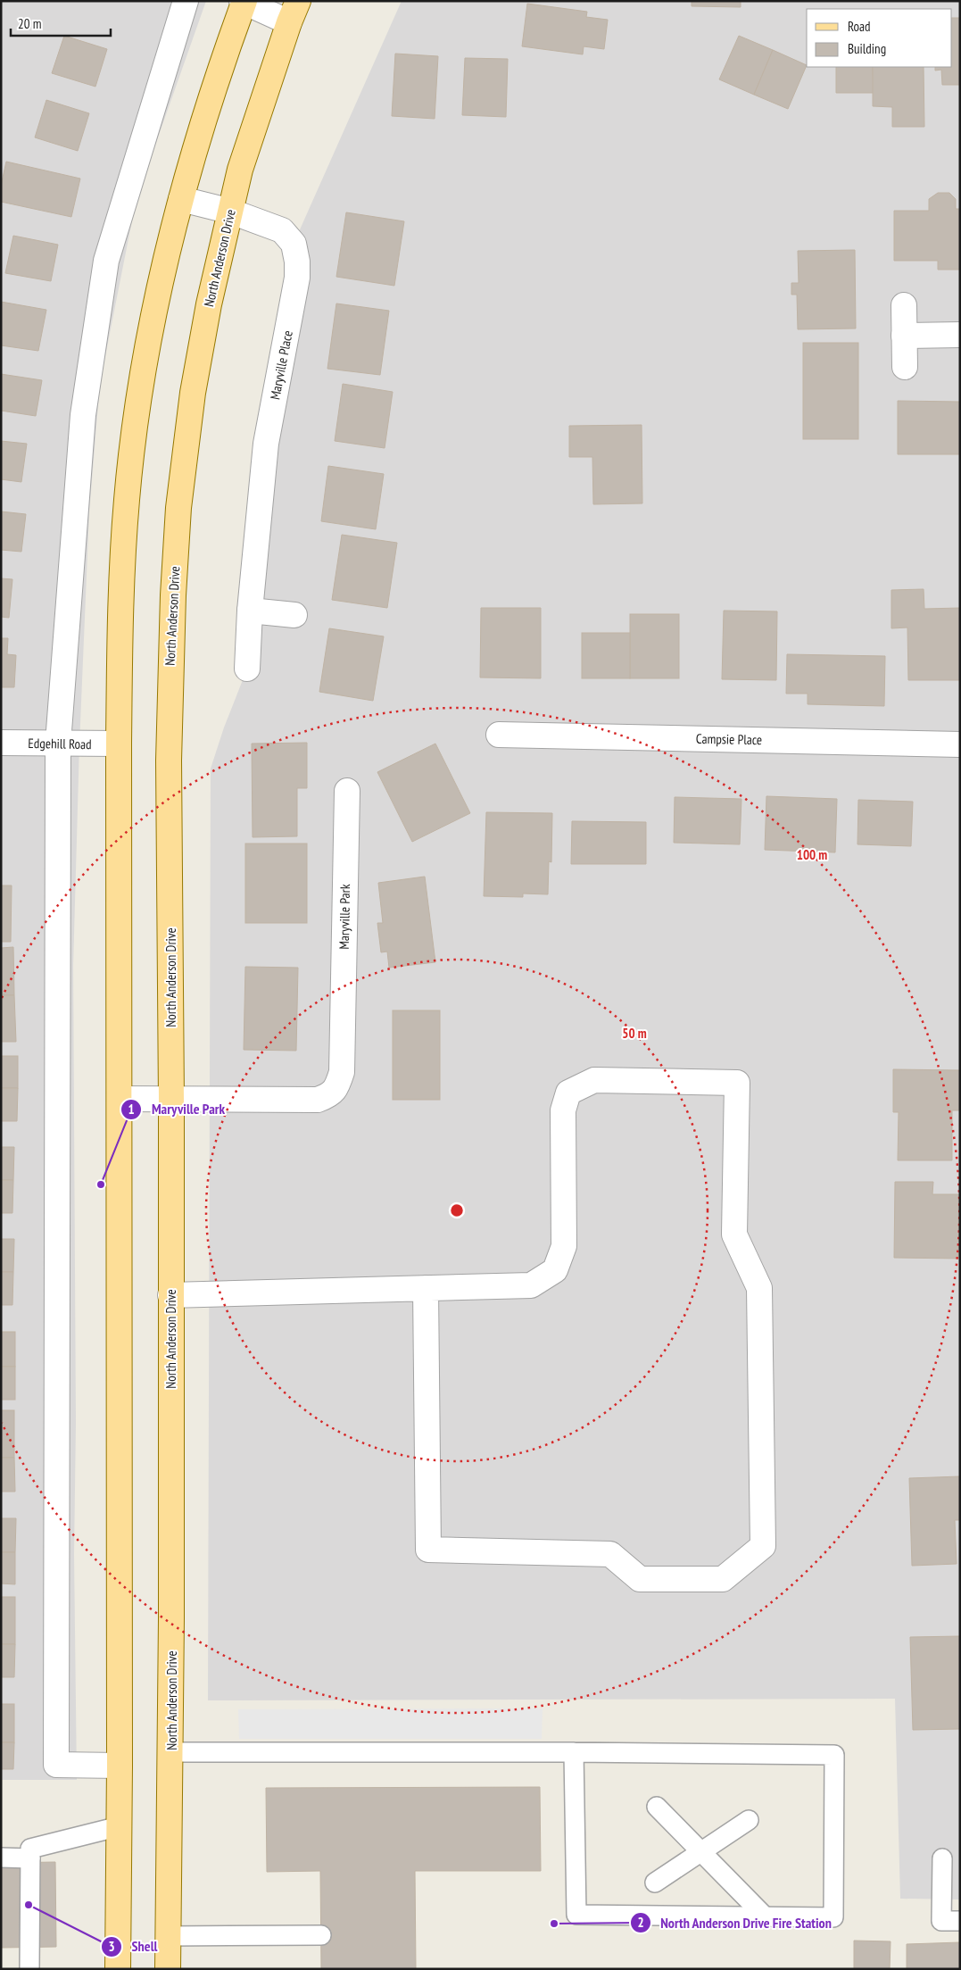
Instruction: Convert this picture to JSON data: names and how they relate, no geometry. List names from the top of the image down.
{
  "streets": {
    "main road": ["North Anderson Drive"],
    "street": [
      "Maryville Place",
      "Campsie Place",
      "Edgehill Road",
      "Maryville Park"
    ]
  },
  "crossings": [
    ["North Anderson Drive", "Maryville Place"],
    ["North Anderson Drive", "Maryville Park"]
  ],
  "places": ["Maryville Park", "Shell", "North Anderson Drive Fire Station"],
  "legend": ["Road", "Building"],
  "scale_bar": "20 m",
  "rings": ["100 m", "50 m"]
}
